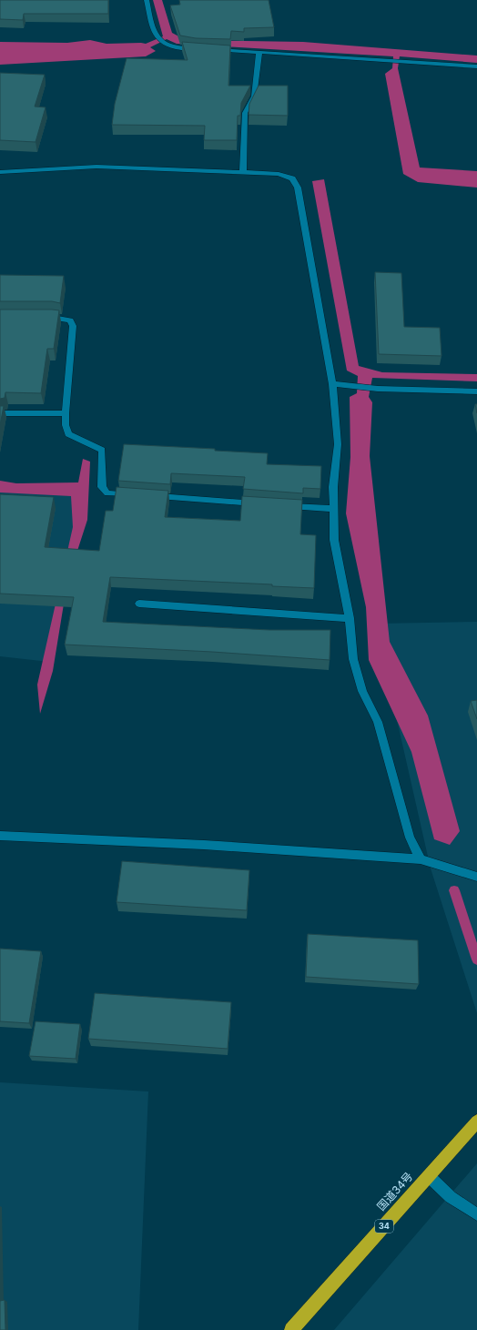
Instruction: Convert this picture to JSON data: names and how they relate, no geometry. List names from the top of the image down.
{
  "streets": {
    "highway": ["国道34号", "34"]
  }
}
